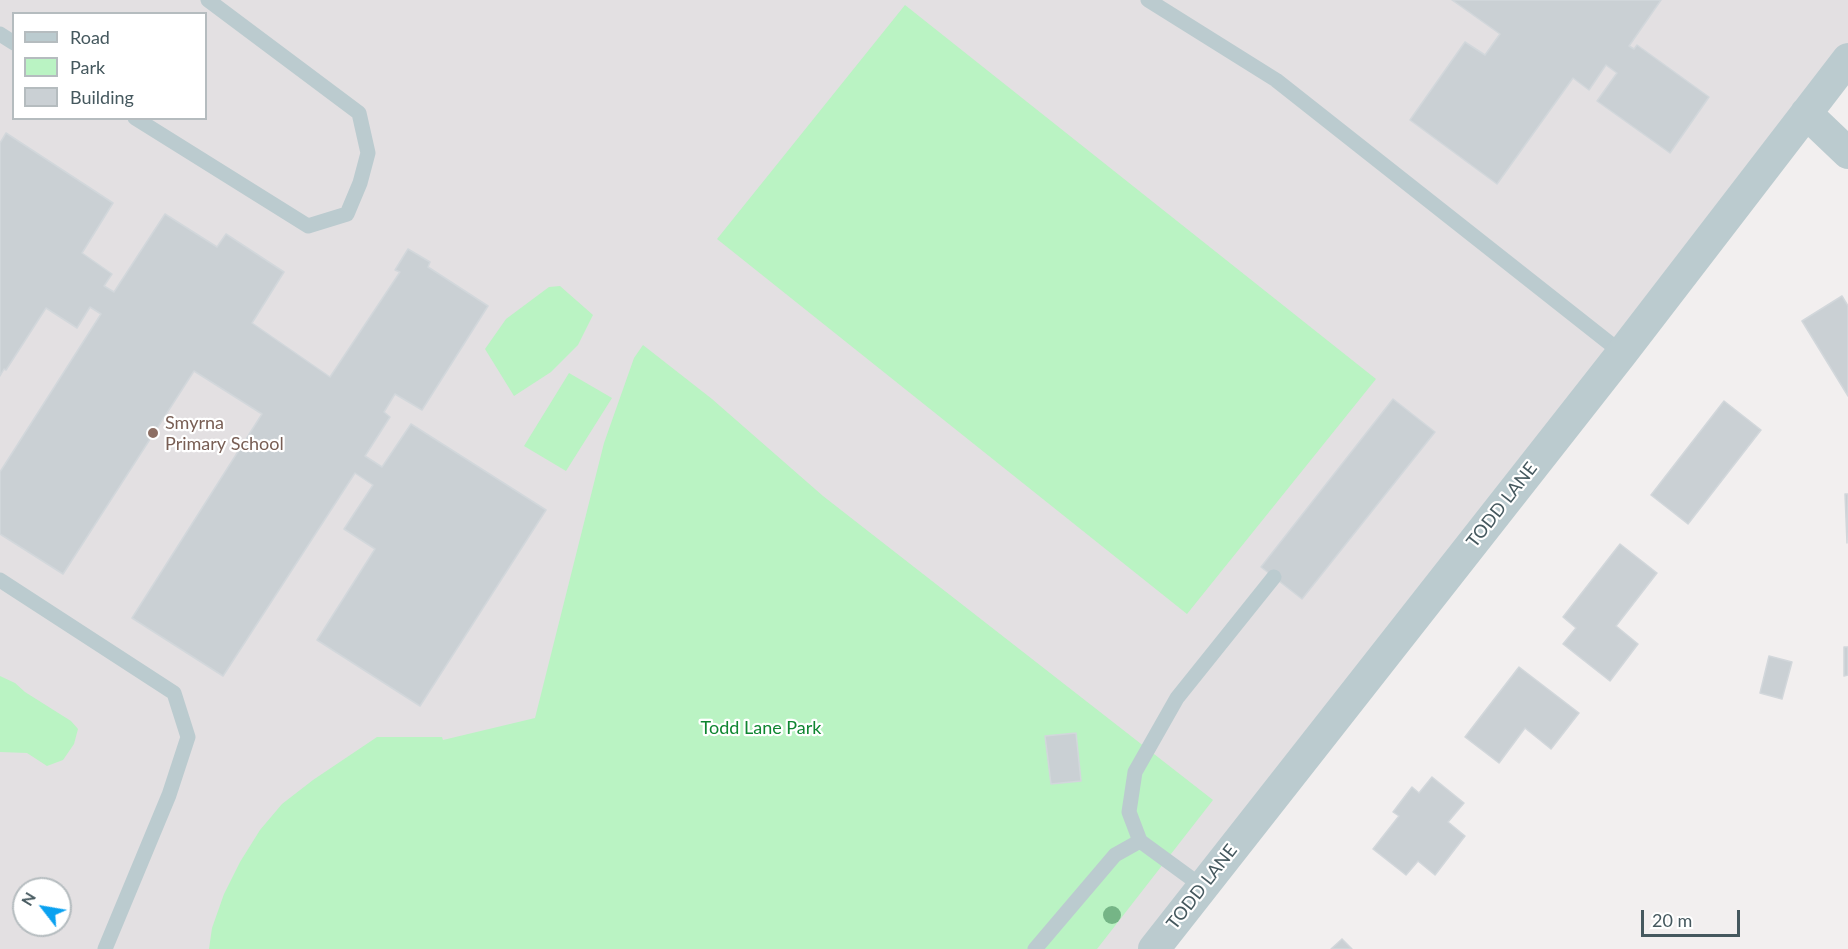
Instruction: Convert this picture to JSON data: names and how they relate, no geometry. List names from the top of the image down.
{
  "streets": {
    "street": ["TODD LANE"]
  },
  "parks": ["Todd Lane Park"],
  "places": ["Smyrna Primary School"],
  "legend": ["Road", "Park", "Building"],
  "scale_bar": "20 m",
  "north": "top left"
}
